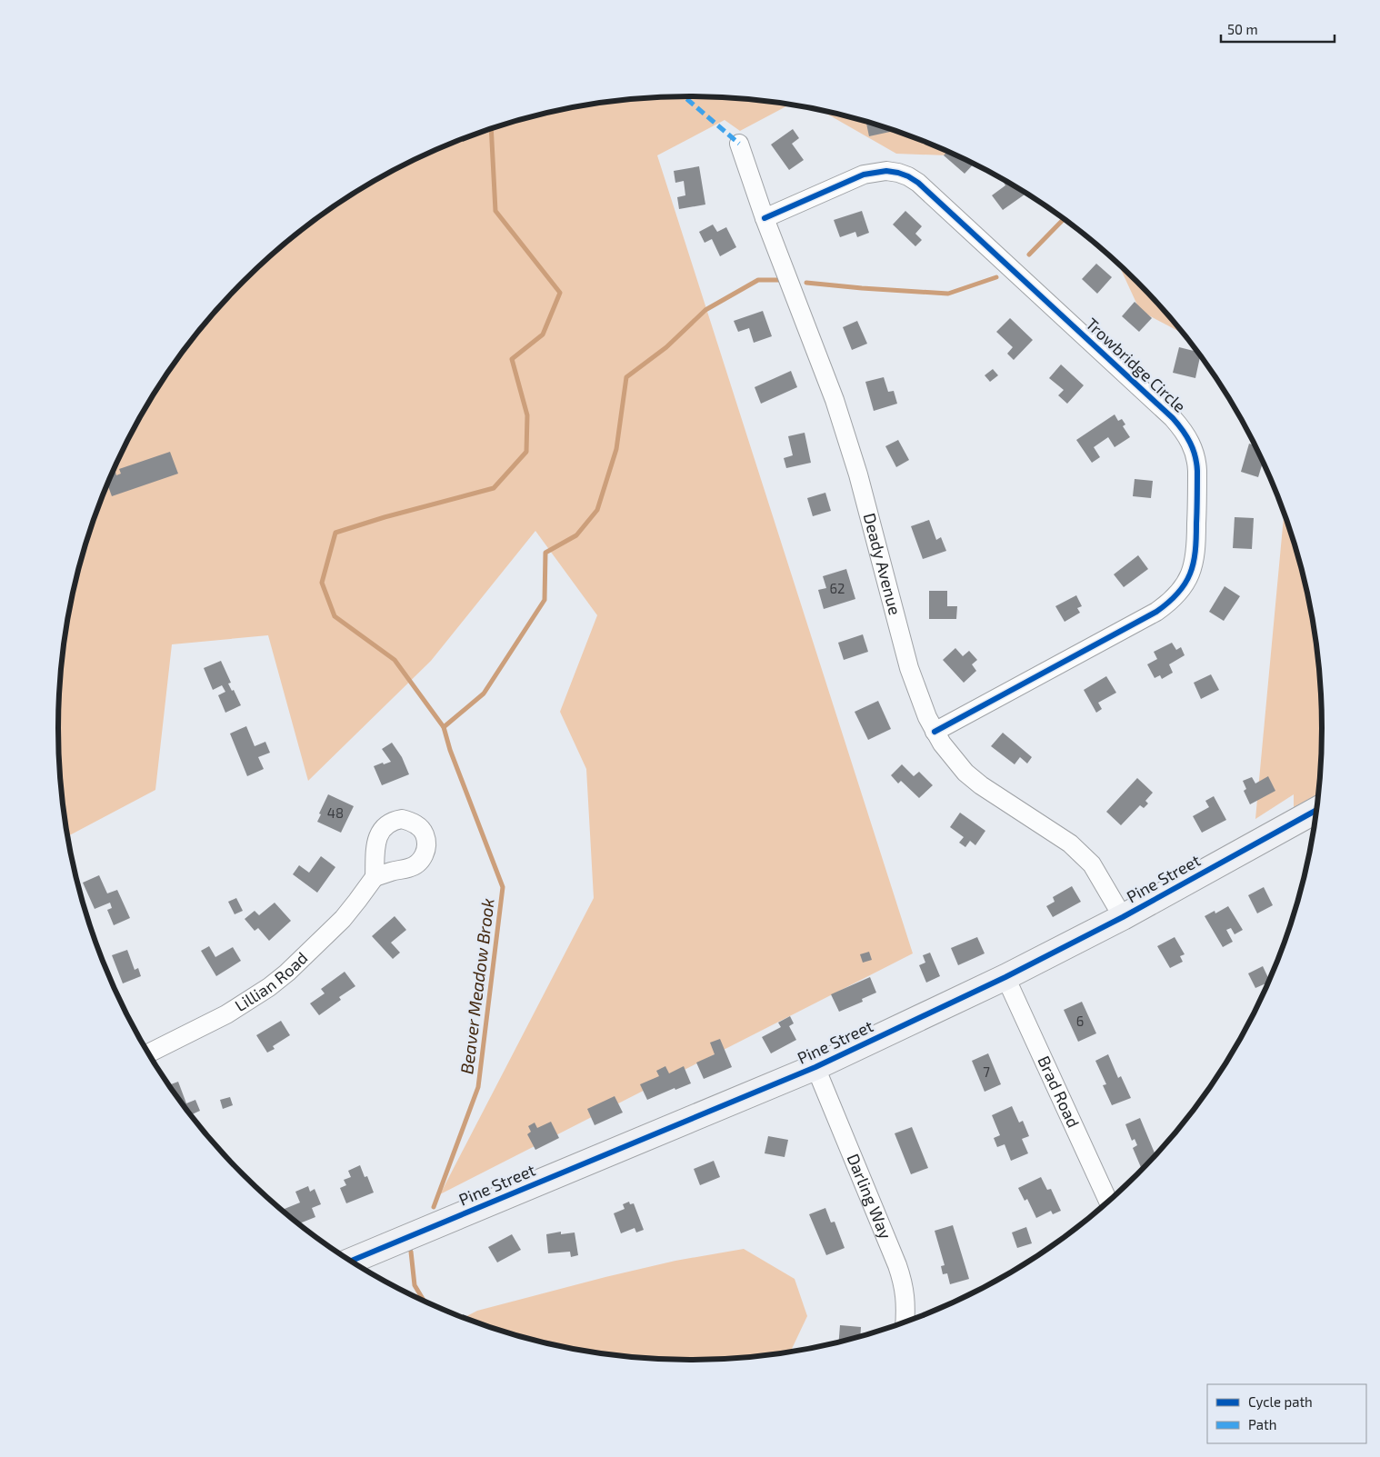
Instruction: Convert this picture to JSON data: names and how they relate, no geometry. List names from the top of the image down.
{
  "streets": {
    "street": [
      "Trowbridge Circle",
      "Deady Avenue",
      "Pine Street",
      "Lillian Road",
      "Brad Road",
      "Darling Way"
    ]
  },
  "crossings": [
    ["Trowbridge Circle", "Deady Avenue"],
    ["Deady Avenue", "Pine Street"],
    ["Pine Street", "Brad Road"],
    ["Pine Street", "Darling Way"]
  ],
  "water": ["Beaver Meadow Brook"],
  "house_numbers": [
    "62",
    "48",
    "6",
    "7"
  ],
  "legend": ["Cycle path", "Path"],
  "scale_bar": "50 m"
}
